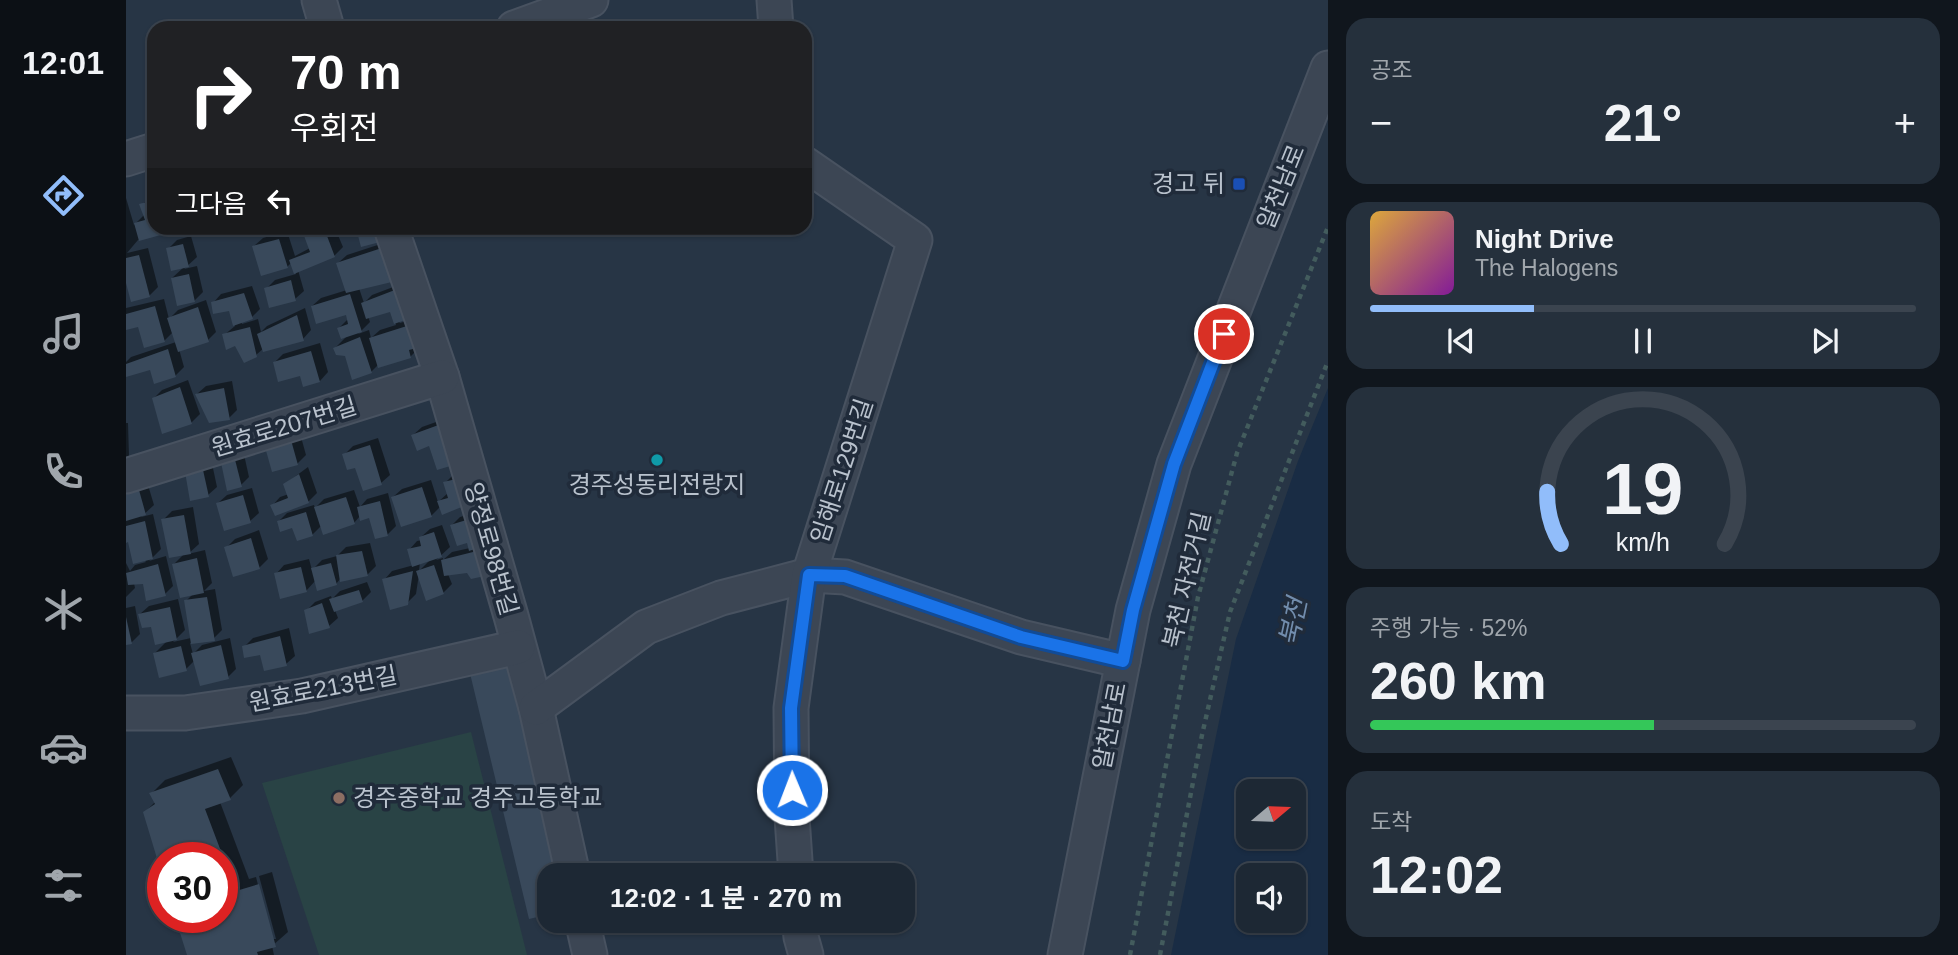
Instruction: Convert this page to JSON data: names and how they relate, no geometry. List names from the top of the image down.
{
  "streets": {
    "street": [
      "알천남로",
      "원효로207번길",
      "임해로129번길",
      "양정로98번길",
      "원효로213번길"
    ],
    "path": ["북천 자전거길"]
  },
  "crossings": [
    ["원효로207번길", "양정로98번길"],
    ["양정로98번길", "원효로213번길"]
  ],
  "water": ["북천"],
  "places": {
    "transit": ["경고 뒤"],
    "other": ["경주성동리전랑지", "경주중학교 경주고등학교"]
  },
  "north": "right",
  "page": {
    "tabs": "12:01",
    "tile": [
      "공조",
      ["주행 가능 · 52%", "260 km"],
      ["도착", "12:02"]
    ],
    "turn": ["70 m", "우회전"],
    "heat": ["−", "21°", "+"],
    "then": "그다음",
    "song": ["Night Drive", "The Halogens"],
    "limit": "30",
    "trip": "12:02 · 1 분 · 270 m",
    "gauge": ["19", "km/h"]
  }
}
